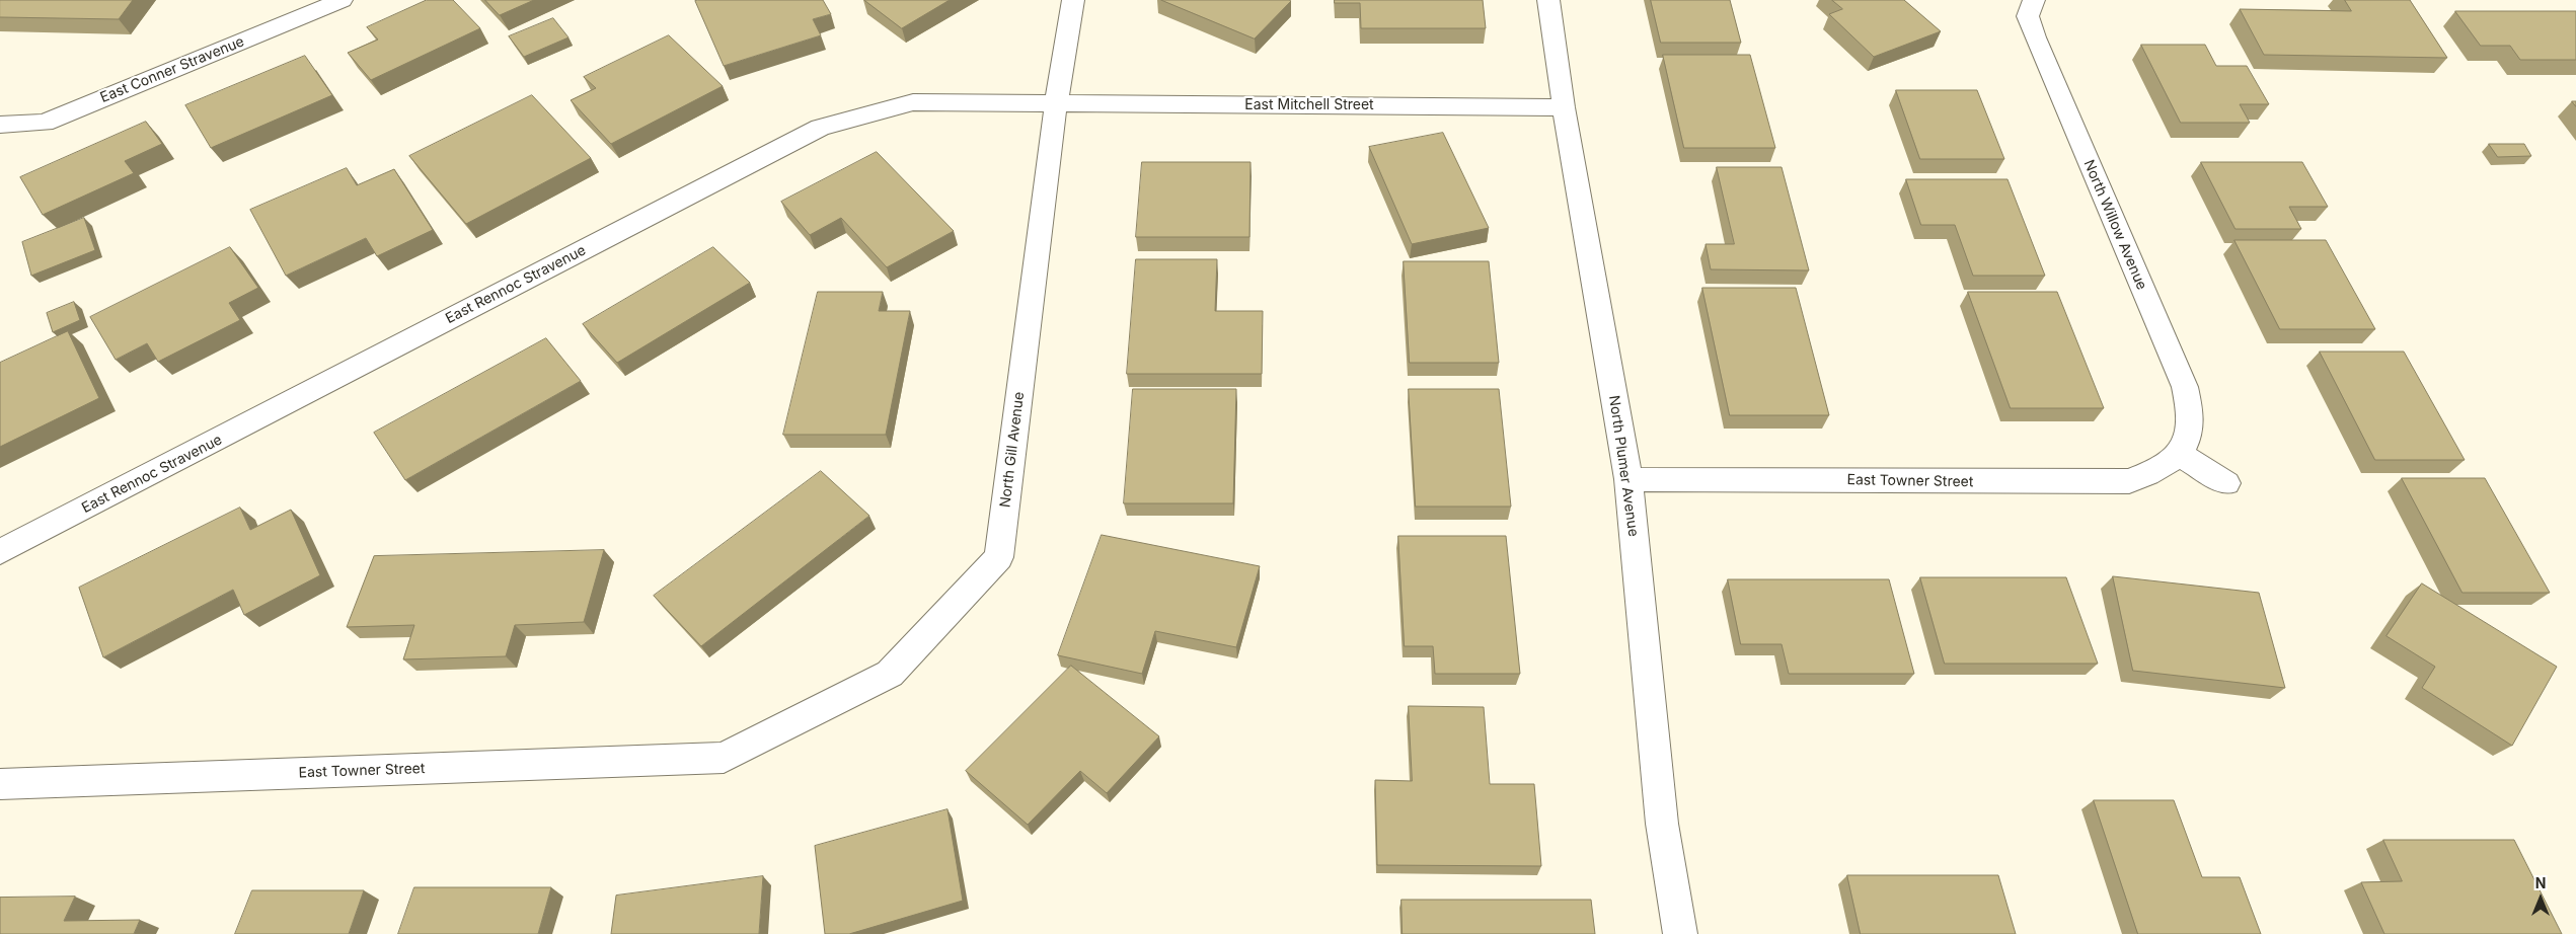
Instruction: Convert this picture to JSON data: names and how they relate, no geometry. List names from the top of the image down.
{
  "streets": {
    "street": [
      "East Conner Stravenue",
      "East Mitchell Street",
      "North Willow Avenue",
      "East Rennoc Stravenue",
      "North Gill Avenue",
      "North Plumer Avenue",
      "East Towner Street"
    ]
  },
  "crossings": [
    ["East Mitchell Street", "East Rennoc Stravenue"],
    ["East Mitchell Street", "North Gill Avenue"],
    ["East Mitchell Street", "North Plumer Avenue"],
    ["North Willow Avenue", "East Towner Street"],
    ["East Rennoc Stravenue", "North Gill Avenue"],
    ["North Gill Avenue", "East Towner Street"],
    ["North Plumer Avenue", "East Towner Street"]
  ],
  "north": "top"
}
